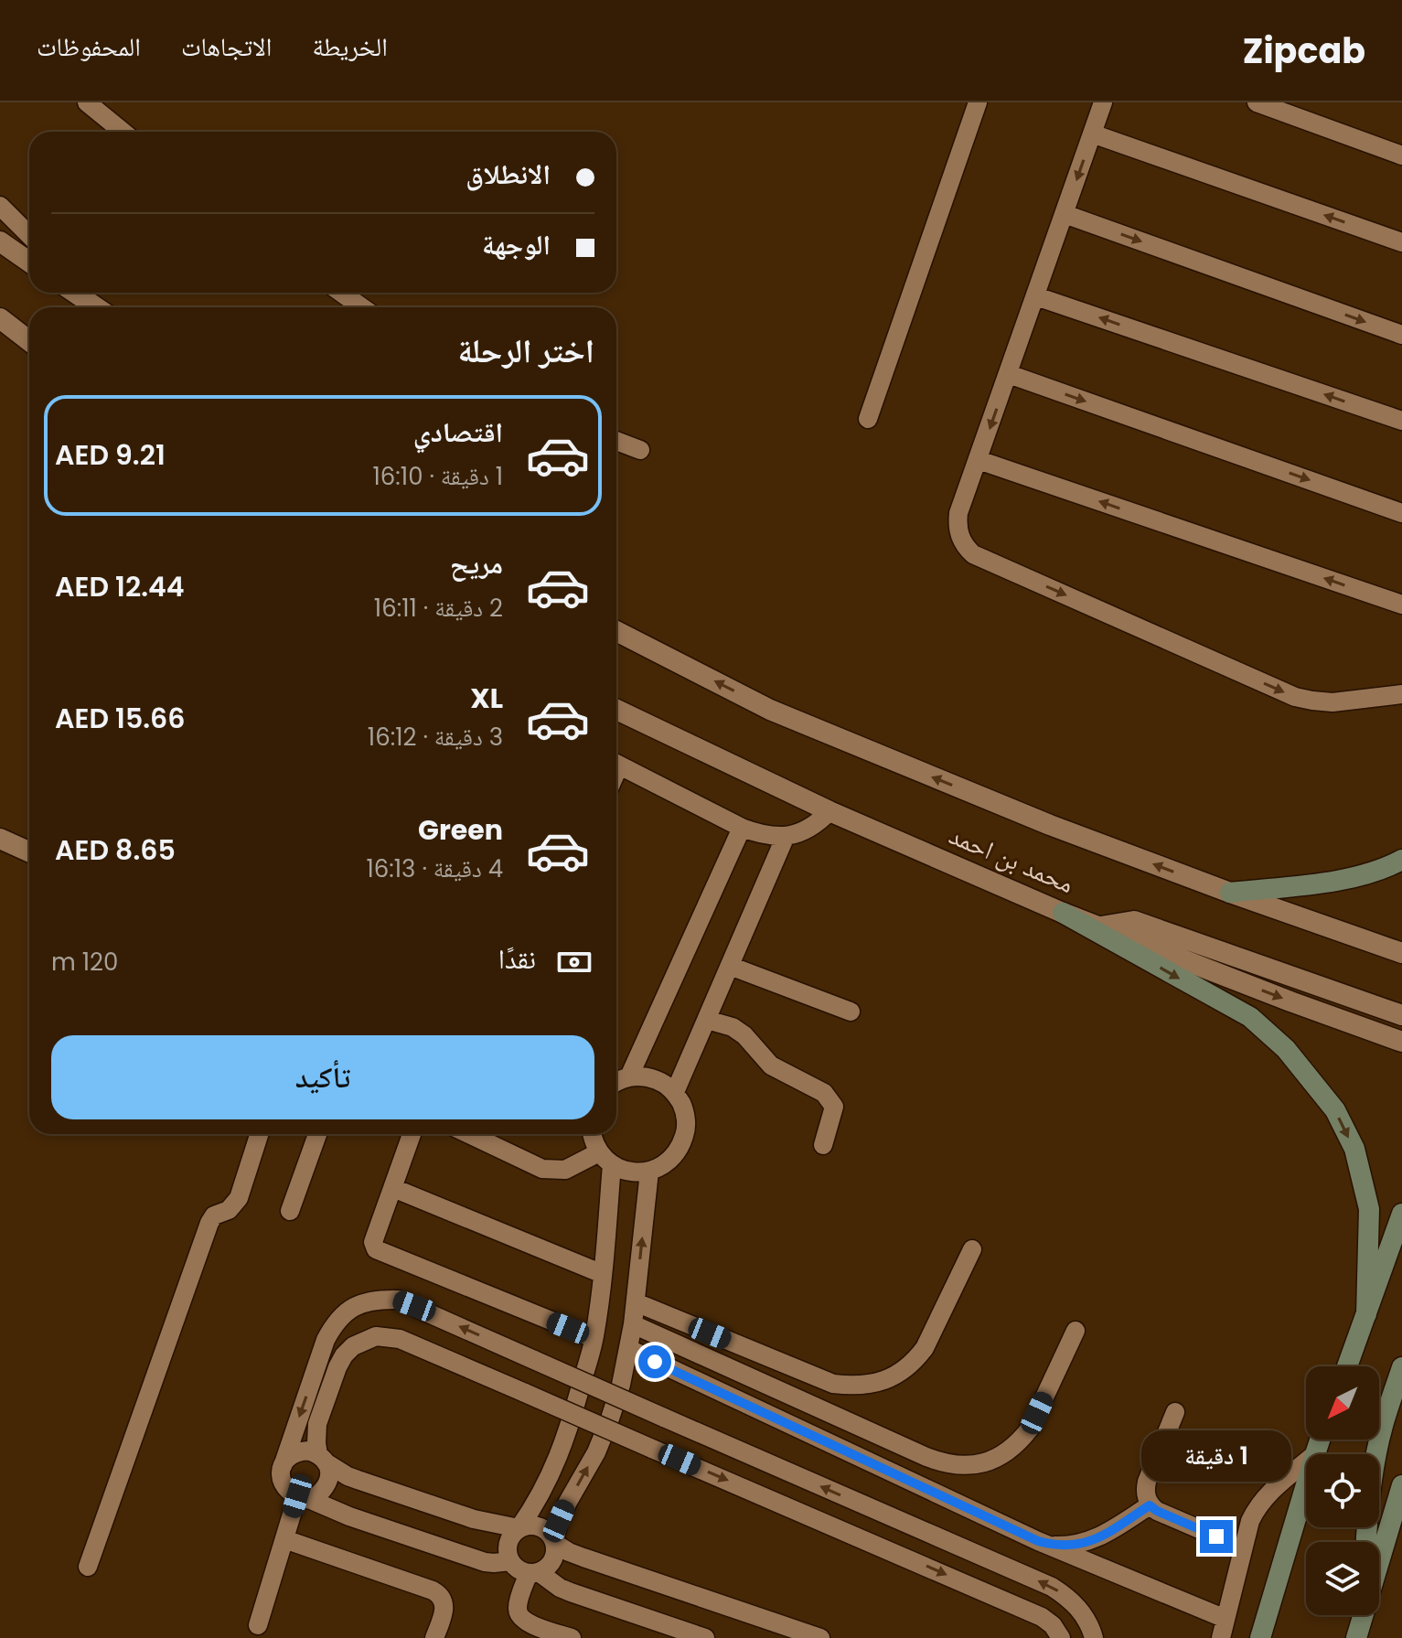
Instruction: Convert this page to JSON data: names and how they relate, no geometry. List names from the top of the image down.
{
  "streets": {
    "street": ["محمد بن احمد"]
  },
  "north": "bottom left",
  "page": {
    "header": "Zipcab",
    "nav": ["الخريطة", "الاتجاهات", "المحفوظات"],
    "banner": ["الانطلاق", "الوجهة"],
    "heading": "اختر الرحلة",
    "list": [
      {
        "name": "اقتصادي",
        "note": "1 دقيقة · 16:10",
        "value": "AED 9.21"
      },
      {
        "name": "مريح",
        "note": "2 دقيقة · 16:11",
        "value": "AED 12.44"
      },
      {
        "name": "XL",
        "note": "3 دقيقة · 16:12",
        "value": "AED 15.66"
      },
      {
        "name": "Green",
        "note": "4 دقيقة · 16:13",
        "value": "AED 8.65"
      }
    ],
    "pay": ["نقدًا", "120 m"],
    "buttons": "تأكيد",
    "bubble": "1 دقيقة"
  }
}
